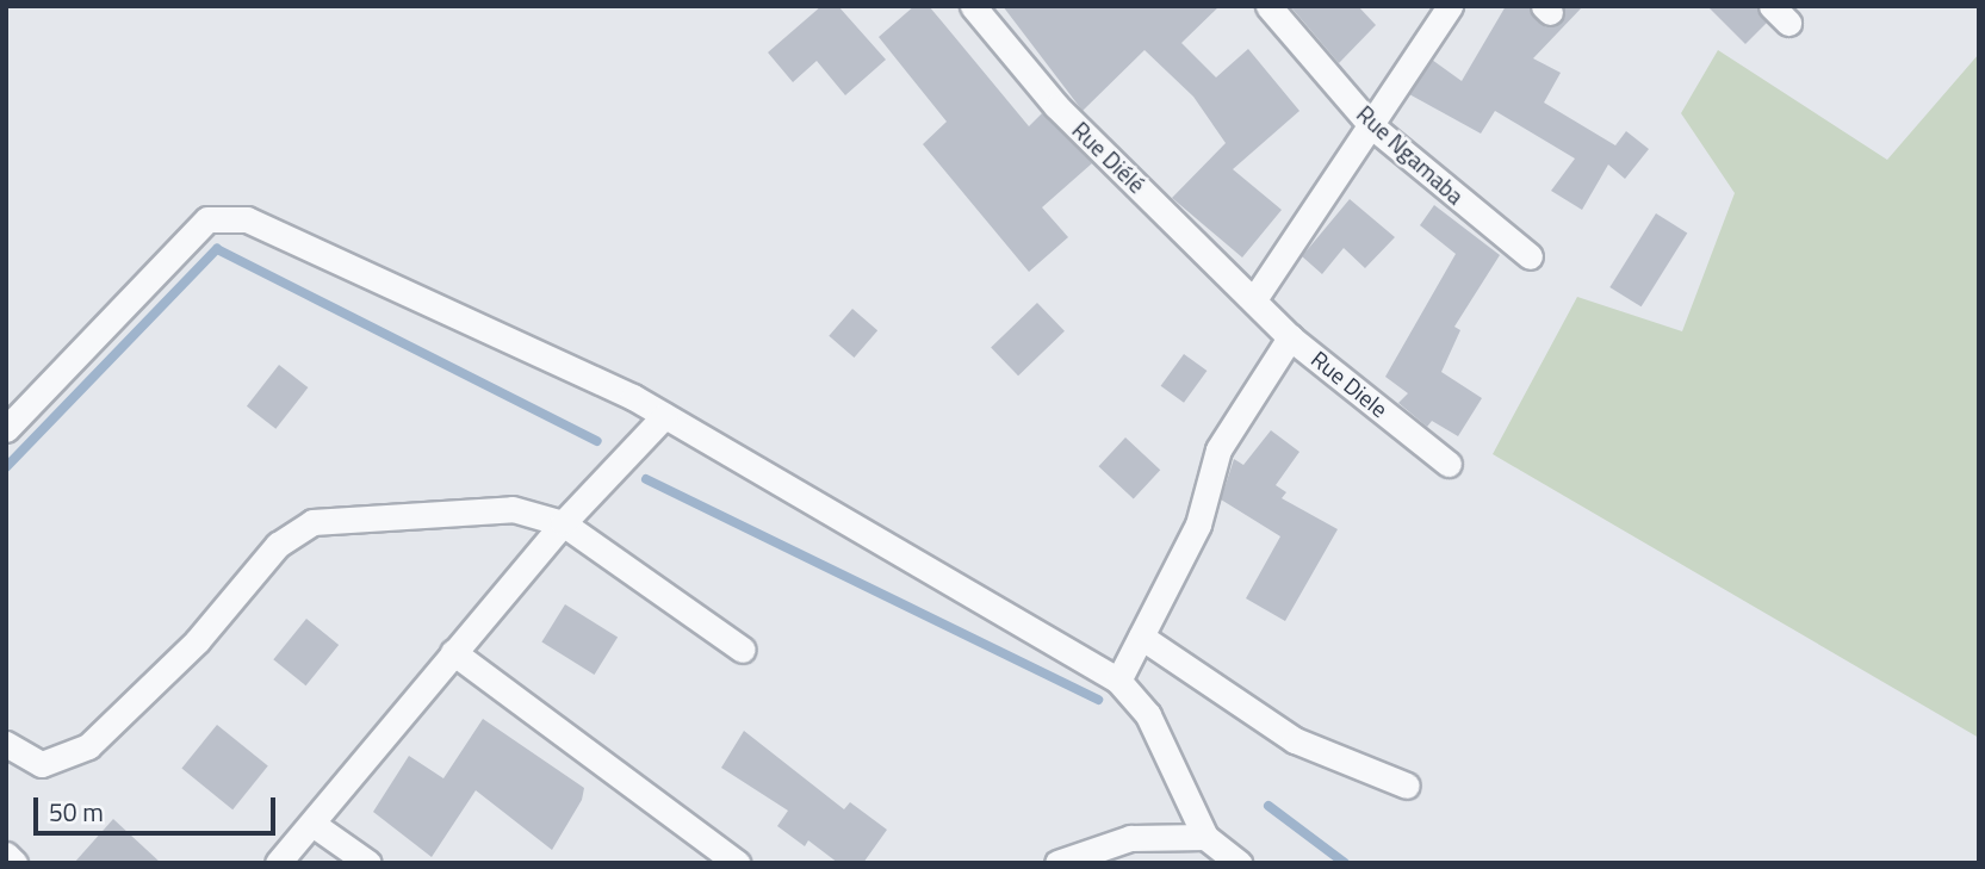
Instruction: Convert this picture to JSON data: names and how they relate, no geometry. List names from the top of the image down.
{
  "streets": {
    "street": ["Rue Ngamaba", "Rue Diélé", "Rue Diele"]
  },
  "crossings": [
    ["Rue Diélé", "Rue Diele"]
  ],
  "scale_bar": "50 m"
}
